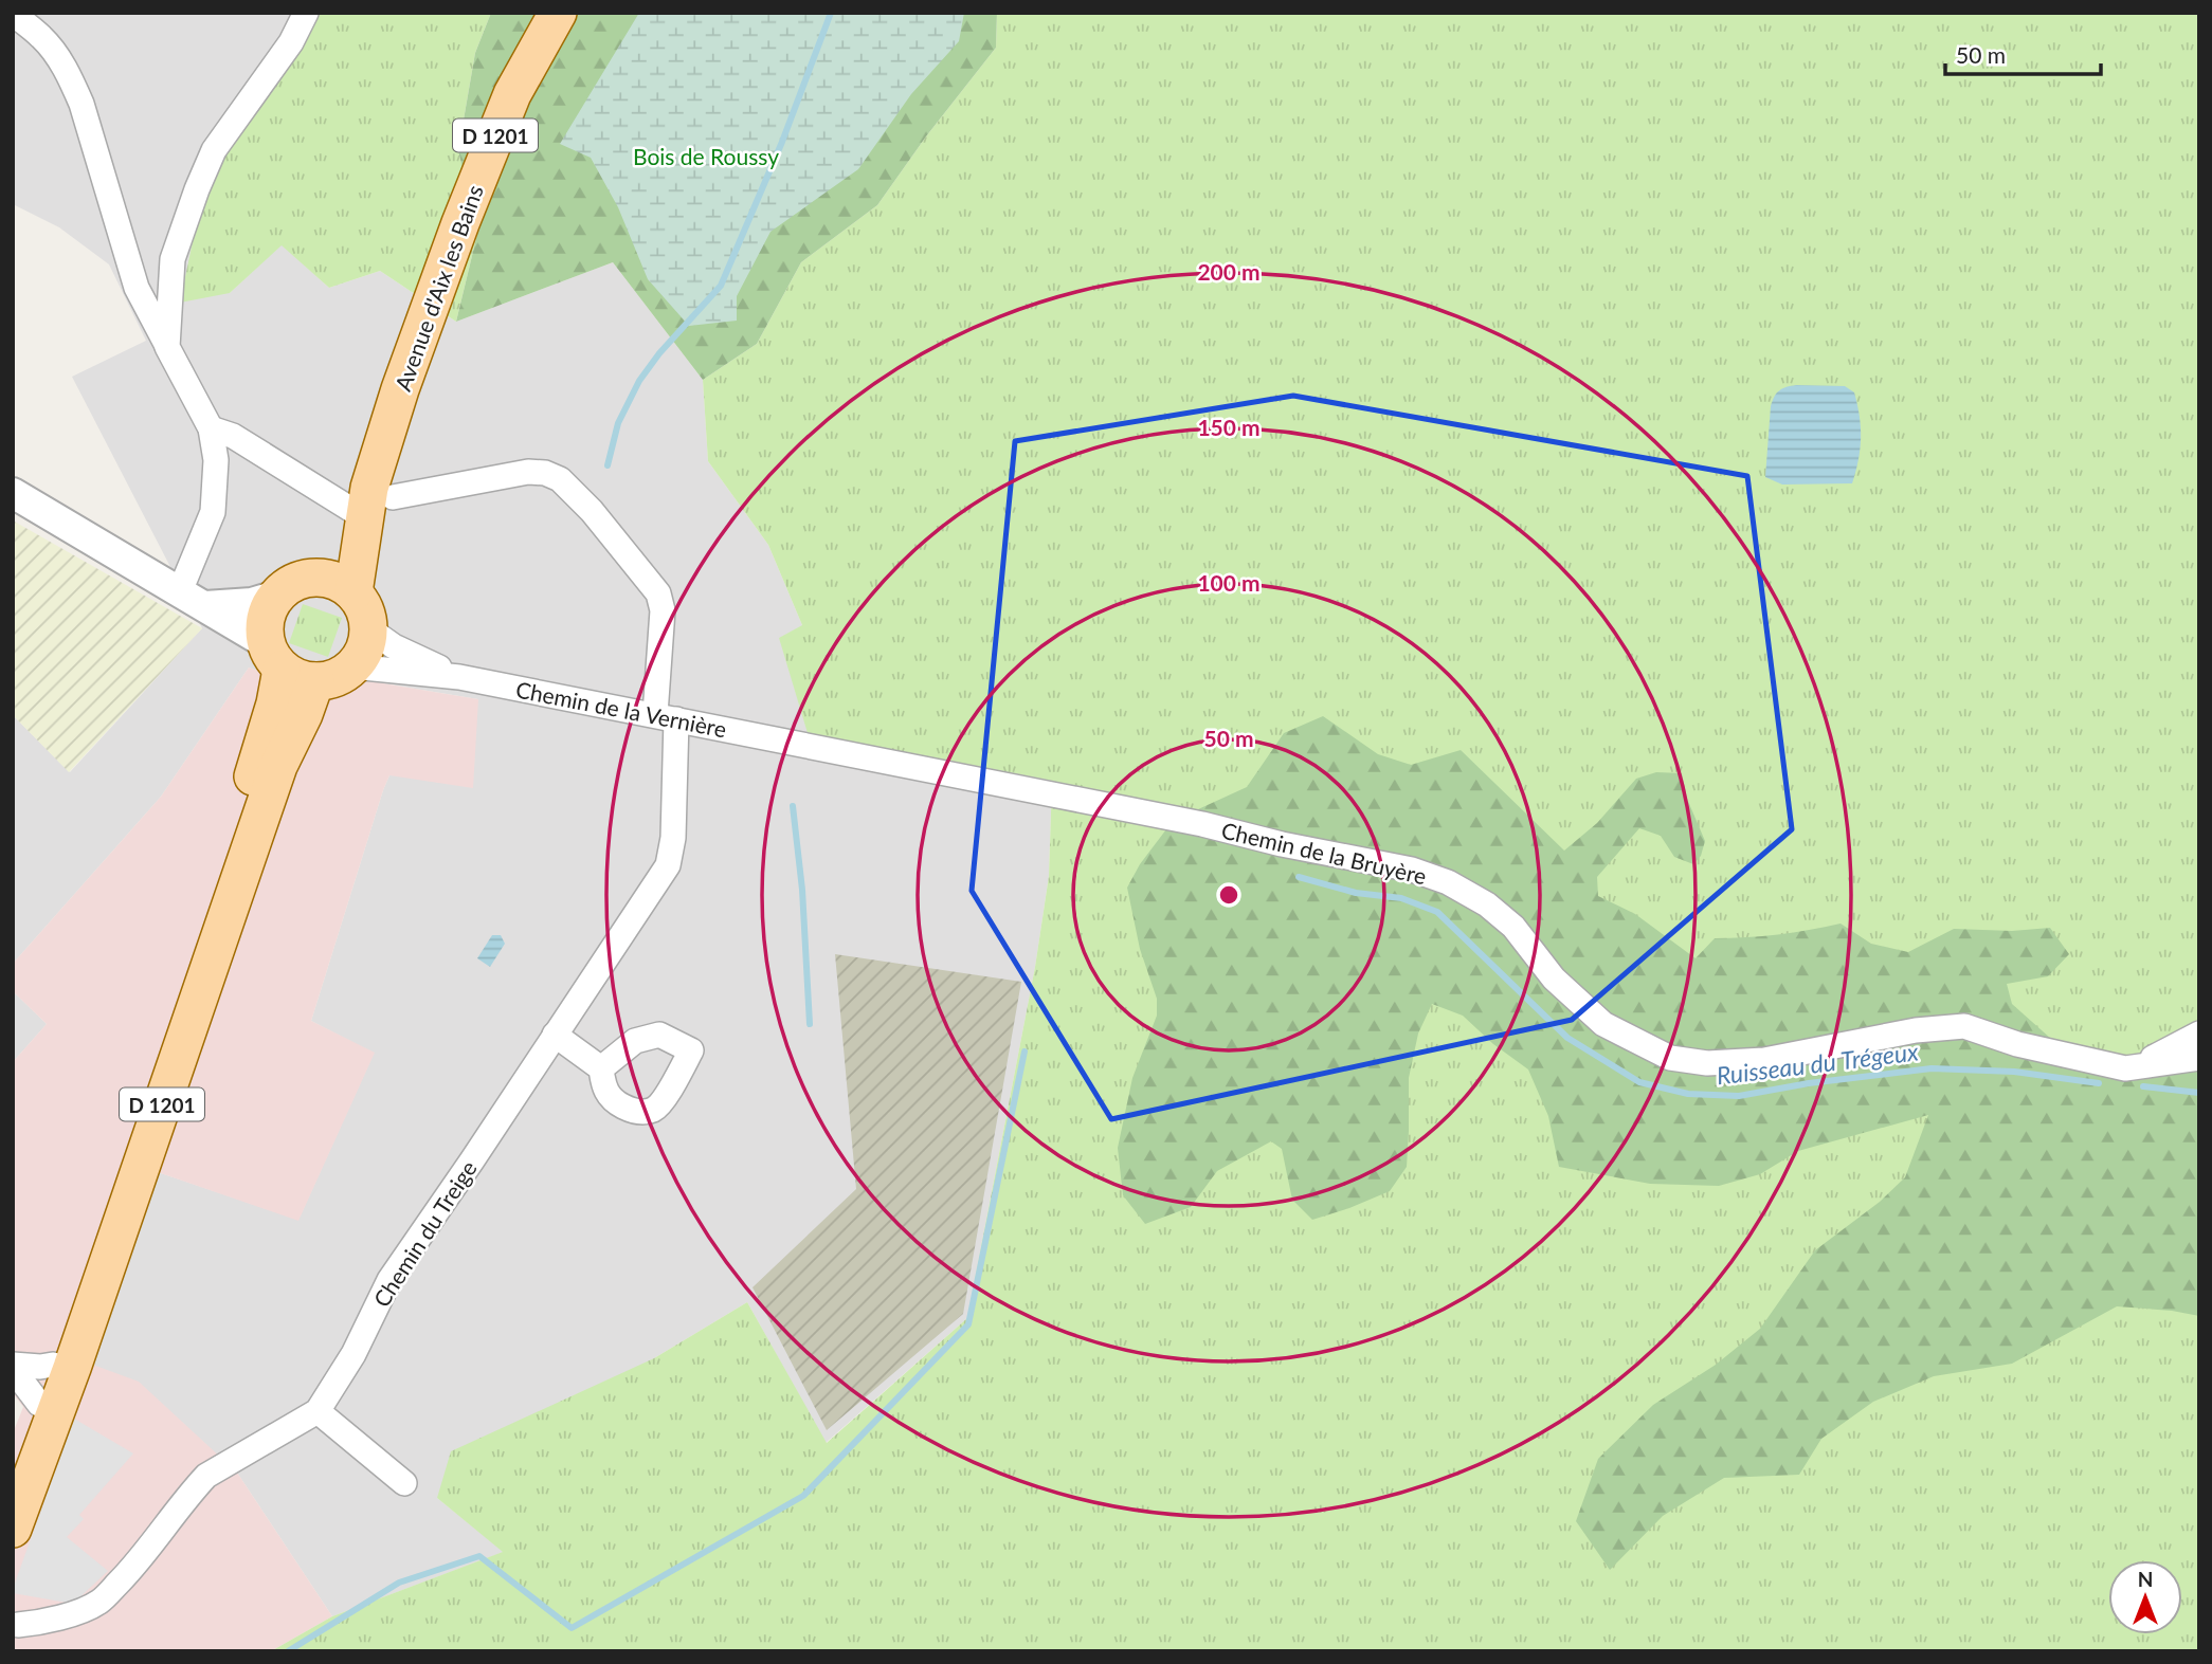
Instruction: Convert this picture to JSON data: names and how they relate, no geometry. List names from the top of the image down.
{
  "streets": {
    "main road": ["D 1201", "Avenue d'Aix les Bains"],
    "street": ["Chemin de la Vernière", "Chemin de la Bruyère", "Chemin du Treige"]
  },
  "crossings": [
    ["D 1201", "Avenue d'Aix les Bains"],
    ["D 1201", "Chemin de la Vernière"],
    ["Chemin de la Vernière", "Chemin de la Bruyère"],
    ["Chemin de la Vernière", "Chemin du Treige"]
  ],
  "water": ["Ruisseau du Trégeux"],
  "parks": ["Bois de Roussy"],
  "scale_bar": "50 m",
  "north": "top",
  "rings": [
    "200 m",
    "150 m",
    "100 m",
    "50 m"
  ]
}
